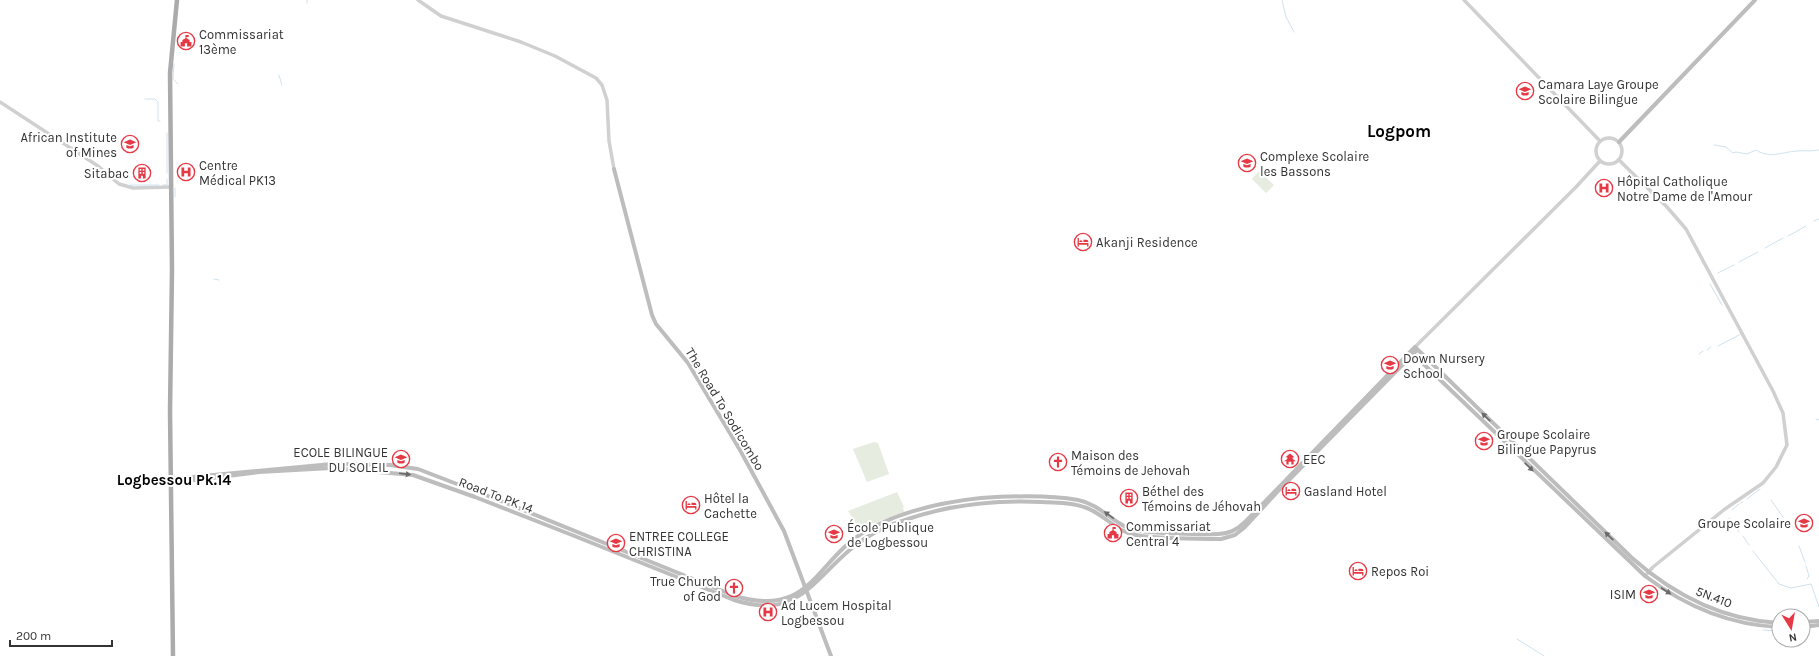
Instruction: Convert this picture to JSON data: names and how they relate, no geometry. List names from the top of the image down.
{
  "streets": {
    "main road": ["The Road To Sodicombo", "Road To PK 14", "5N.410"]
  },
  "districts": ["Logpom", "Logbessou Pk.14"],
  "places": {
    "public building": ["Commissariat 13ème", "Commissariat Central 4"],
    "school or university": [
      "Camara Laye Groupe Scolaire Bilingue",
      "African Institute of Mines",
      "Complexe Scolaire les Bassons",
      "Down Nursery School",
      "Groupe Scolaire Bilingue Papyrus",
      "ECOLE BILINGUE DU SOLEIL",
      "Groupe Scolaire",
      "École Publique de Logbessou",
      "ENTREE COLLEGE CHRISTINA",
      "ISIM"
    ],
    "hospital": ["Centre Médical PK13", "Hôpital Catholique Notre Dame de l'Amour", "Ad Lucem Hospital Logbessou"],
    "building": ["Sitabac", "Béthel des Témoins de Jéhovah"],
    "hotel": [
      "Akanji Residence",
      "Gasland Hotel",
      "Hôtel la Cachette",
      "Repos Roi"
    ],
    "temple": ["EEC"],
    "church": ["Maison des Témoins de Jehovah", "True Church of God"]
  },
  "scale_bar": "200 m",
  "north": "bottom"
}
